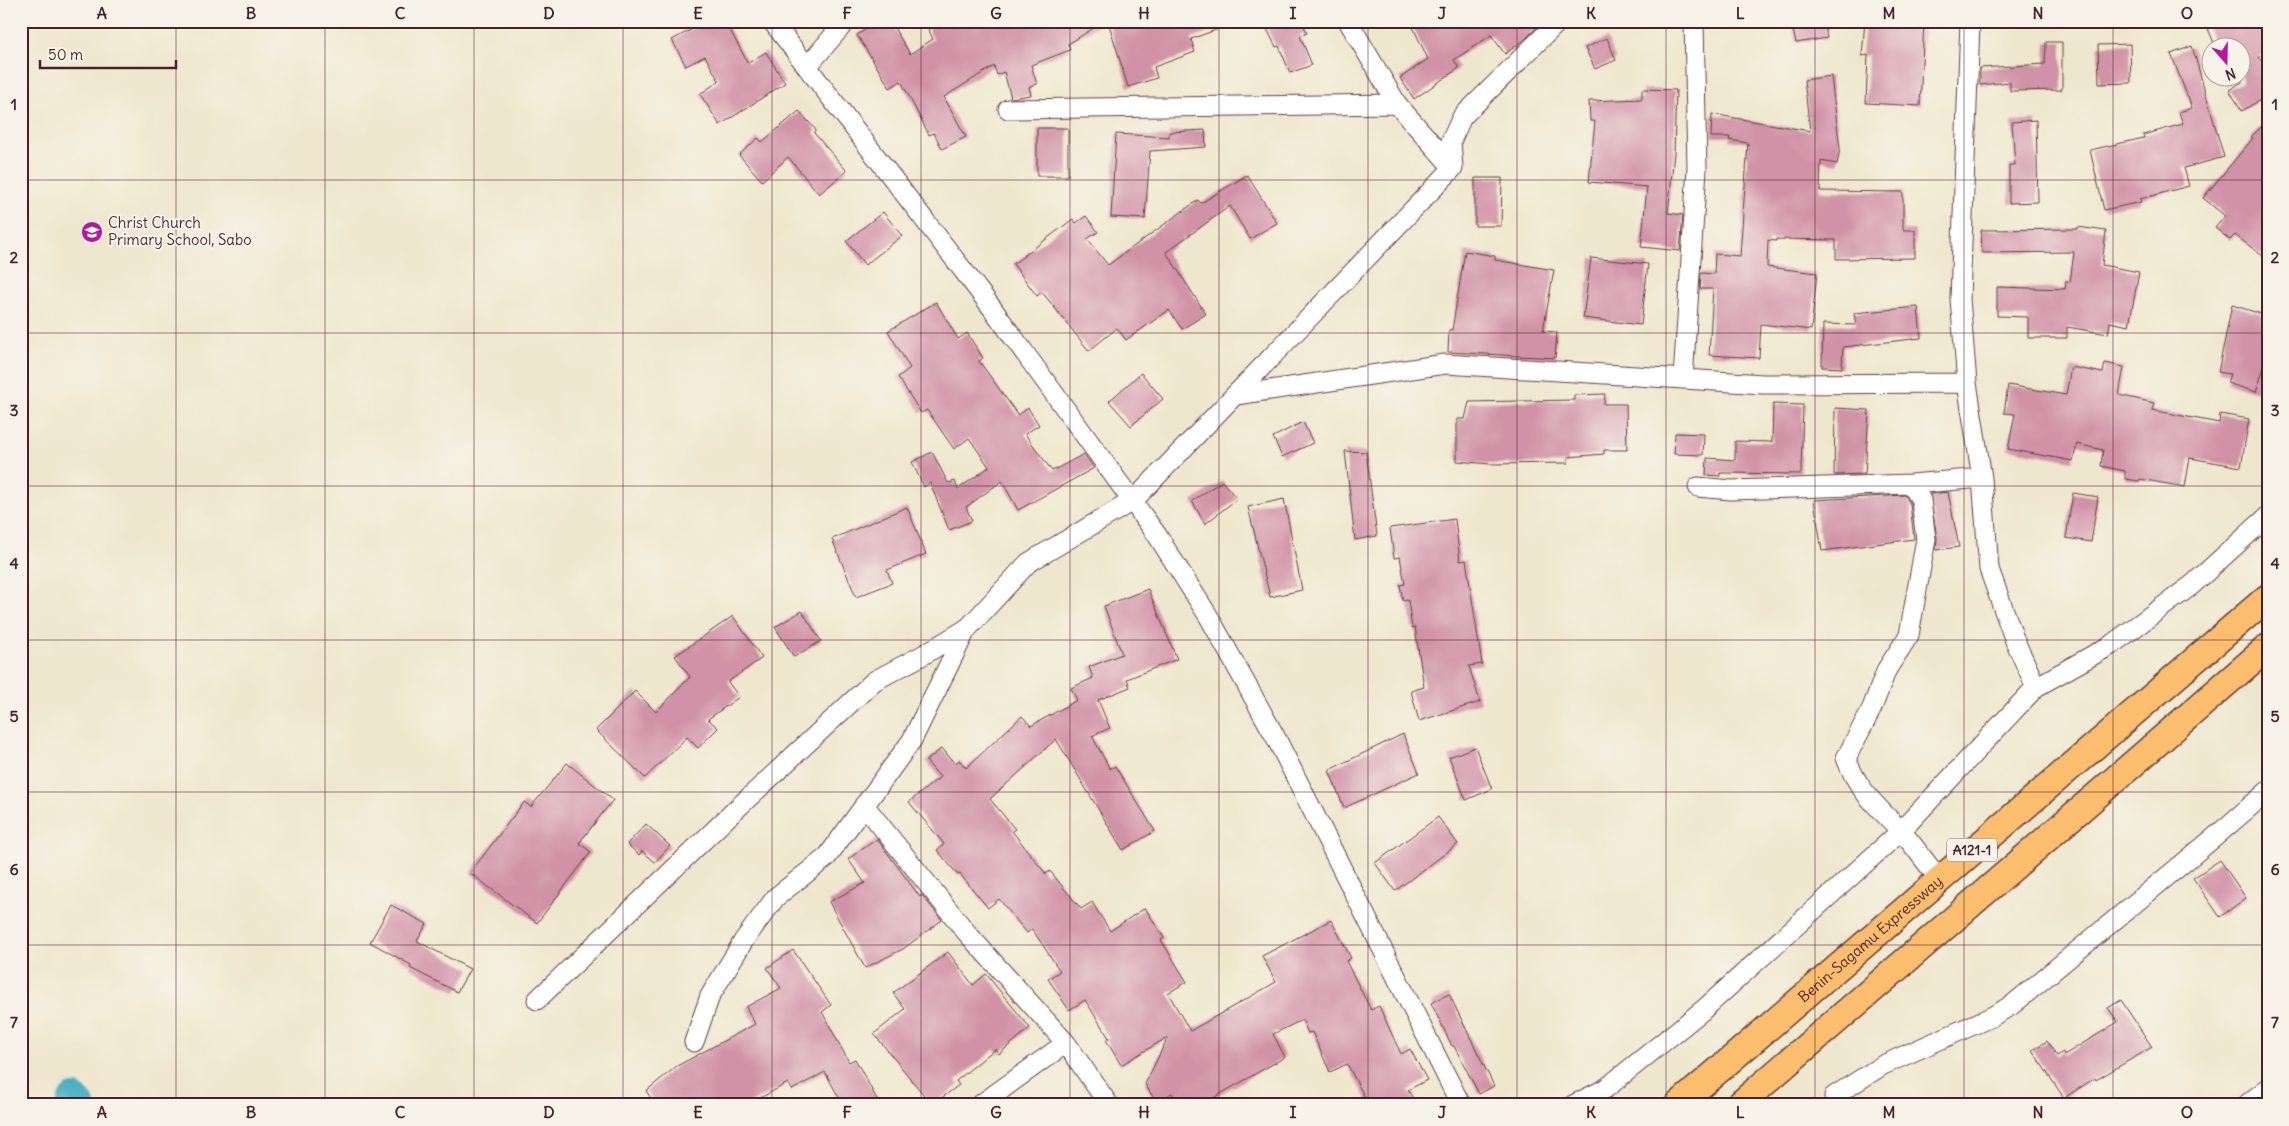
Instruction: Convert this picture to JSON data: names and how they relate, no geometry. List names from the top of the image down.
{
  "streets": {
    "highway": ["A121-1", "Benin-Sagamu Expressway"]
  },
  "places": {
    "school or university": ["Christ Church Primary School, Sabo"]
  },
  "scale_bar": "50 m",
  "north": "bottom",
  "grid": {
    "columns": [
      "A",
      "B",
      "C",
      "D",
      "E",
      "F",
      "G",
      "H",
      "I",
      "J",
      "K",
      "L",
      "M",
      "N",
      "O"
    ],
    "rows": [
      "1",
      "2",
      "3",
      "4",
      "5",
      "6",
      "7"
    ]
  }
}
